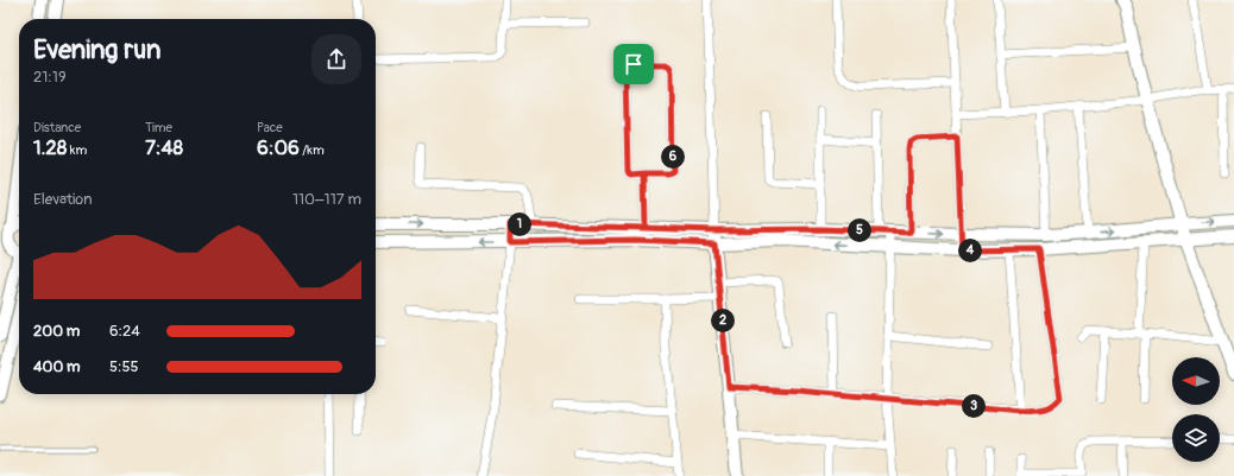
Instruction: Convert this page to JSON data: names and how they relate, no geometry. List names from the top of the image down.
{
  "north": "left",
  "page": {
    "heading": ["Evening run", "21:19"],
    "stats": [
      ["Distance", "1.28 km"],
      ["Time", "7:48"],
      ["Pace", "6:06 /km"]
    ],
    "pins": [
      "6",
      "1",
      "5",
      "4",
      "2",
      "3"
    ],
    "chart": ["Elevation", "110–117 m"],
    "list": [
      {
        "name": "200 m",
        "note": "6:24"
      },
      {
        "name": "400 m",
        "note": "5:55"
      }
    ]
  }
}
